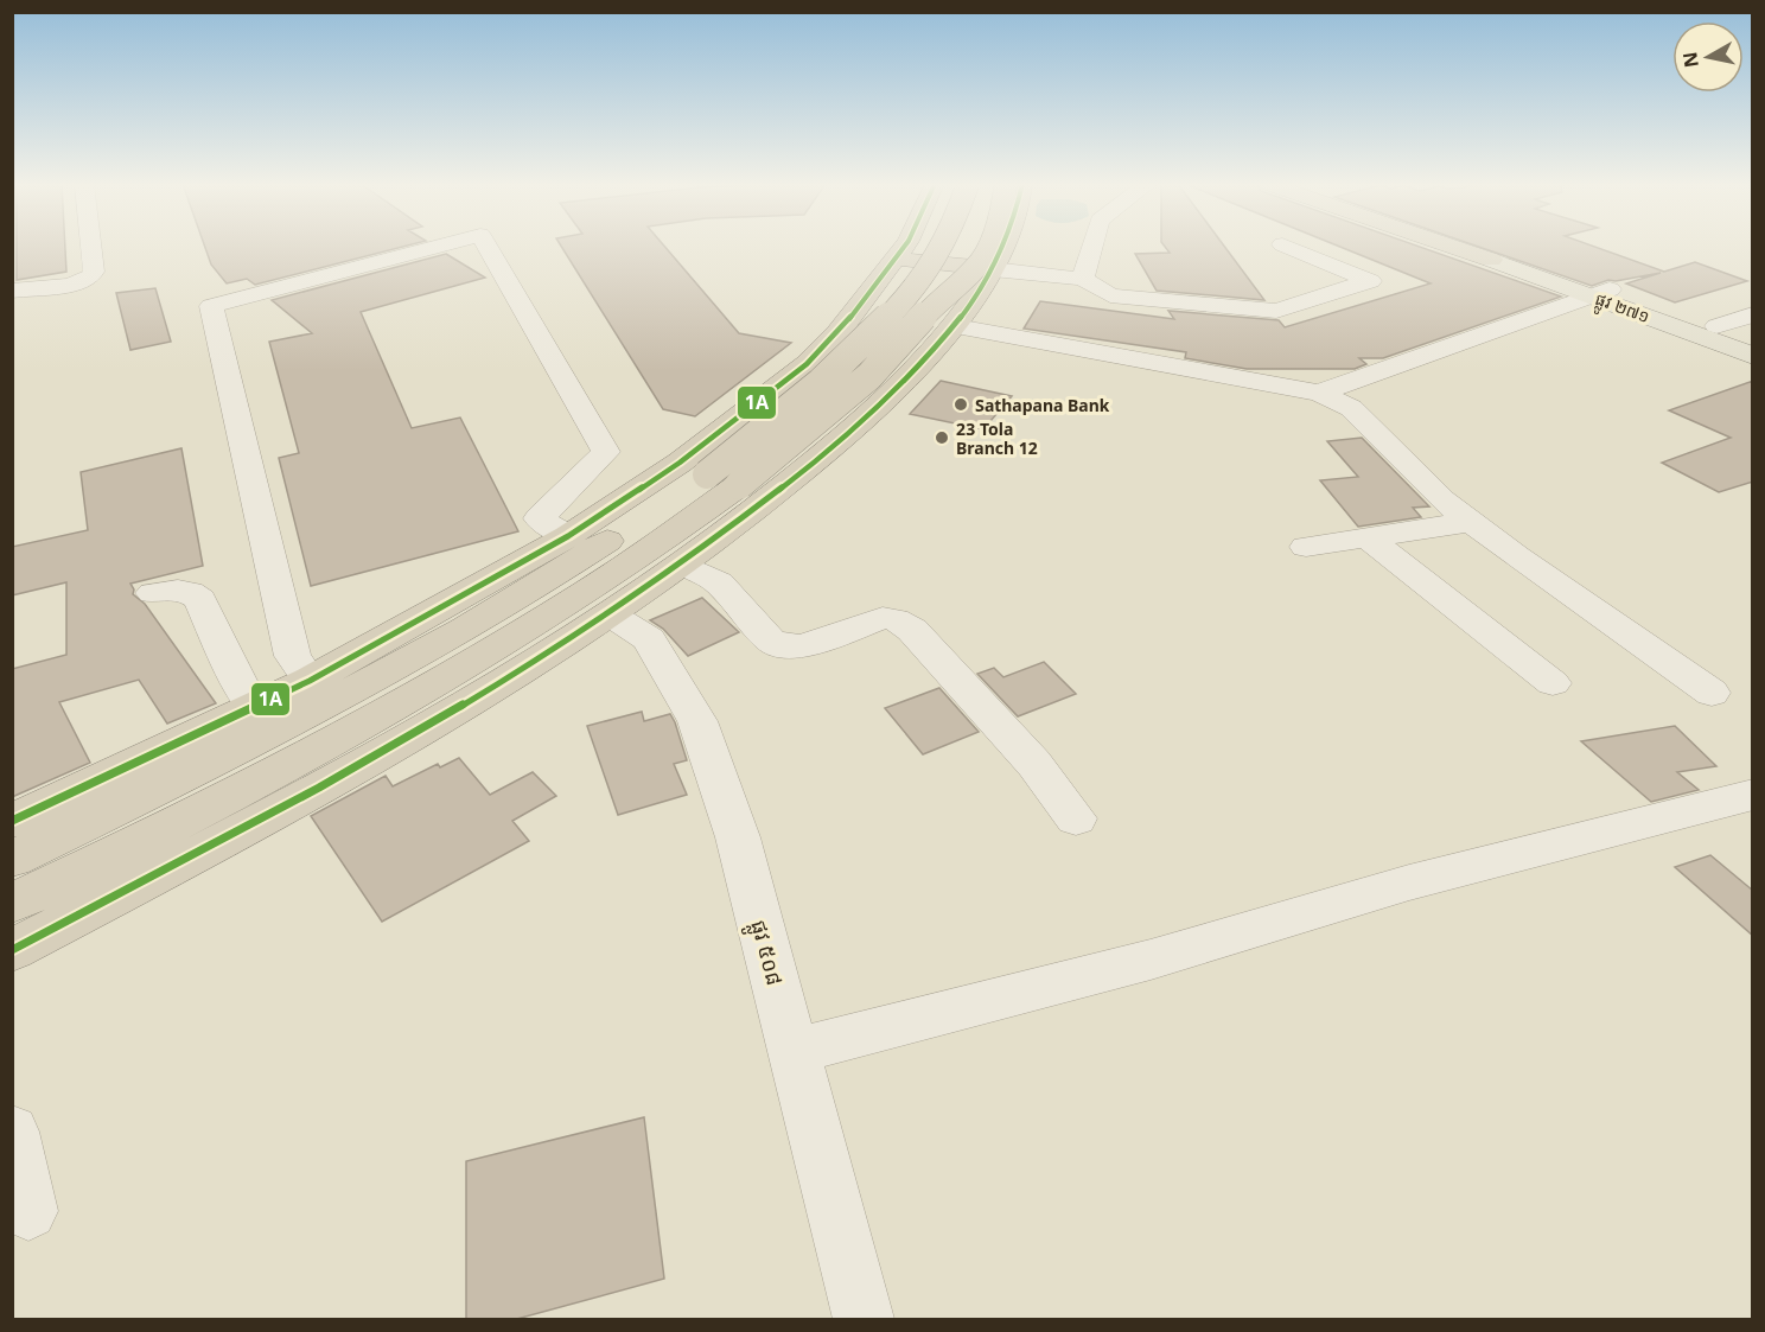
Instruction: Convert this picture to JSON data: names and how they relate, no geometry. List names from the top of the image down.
{
  "streets": {
    "main road": ["ផ្លូវ ២៧១"],
    "street": ["ផ្លូវ ៥០៨"]
  },
  "places": ["Sathapana Bank", "23 Tola Branch 12"],
  "lines": ["transit line 1A"],
  "north": "left"
}
